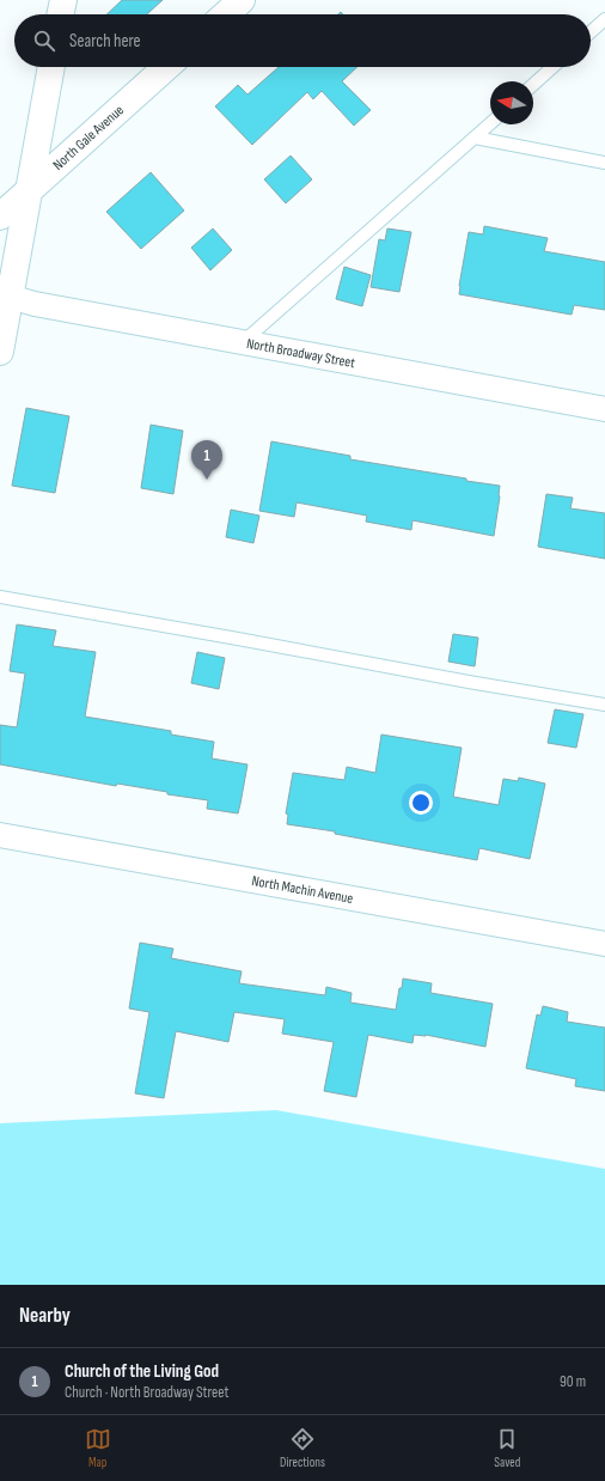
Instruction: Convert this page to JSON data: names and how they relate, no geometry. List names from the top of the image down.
{
  "streets": {
    "street": ["North Gale Avenue", "North Broadway Street", "North Machin Avenue"]
  },
  "north": "left",
  "page": {
    "search": "Search here",
    "pins": "1",
    "heading": "Nearby",
    "list": [
      {
        "mark": "1",
        "name": "Church of the Living God",
        "note": "Church · North Broadway Street",
        "value": "90 m"
      }
    ],
    "nav": ["Map", "Directions", "Saved"]
  }
}
